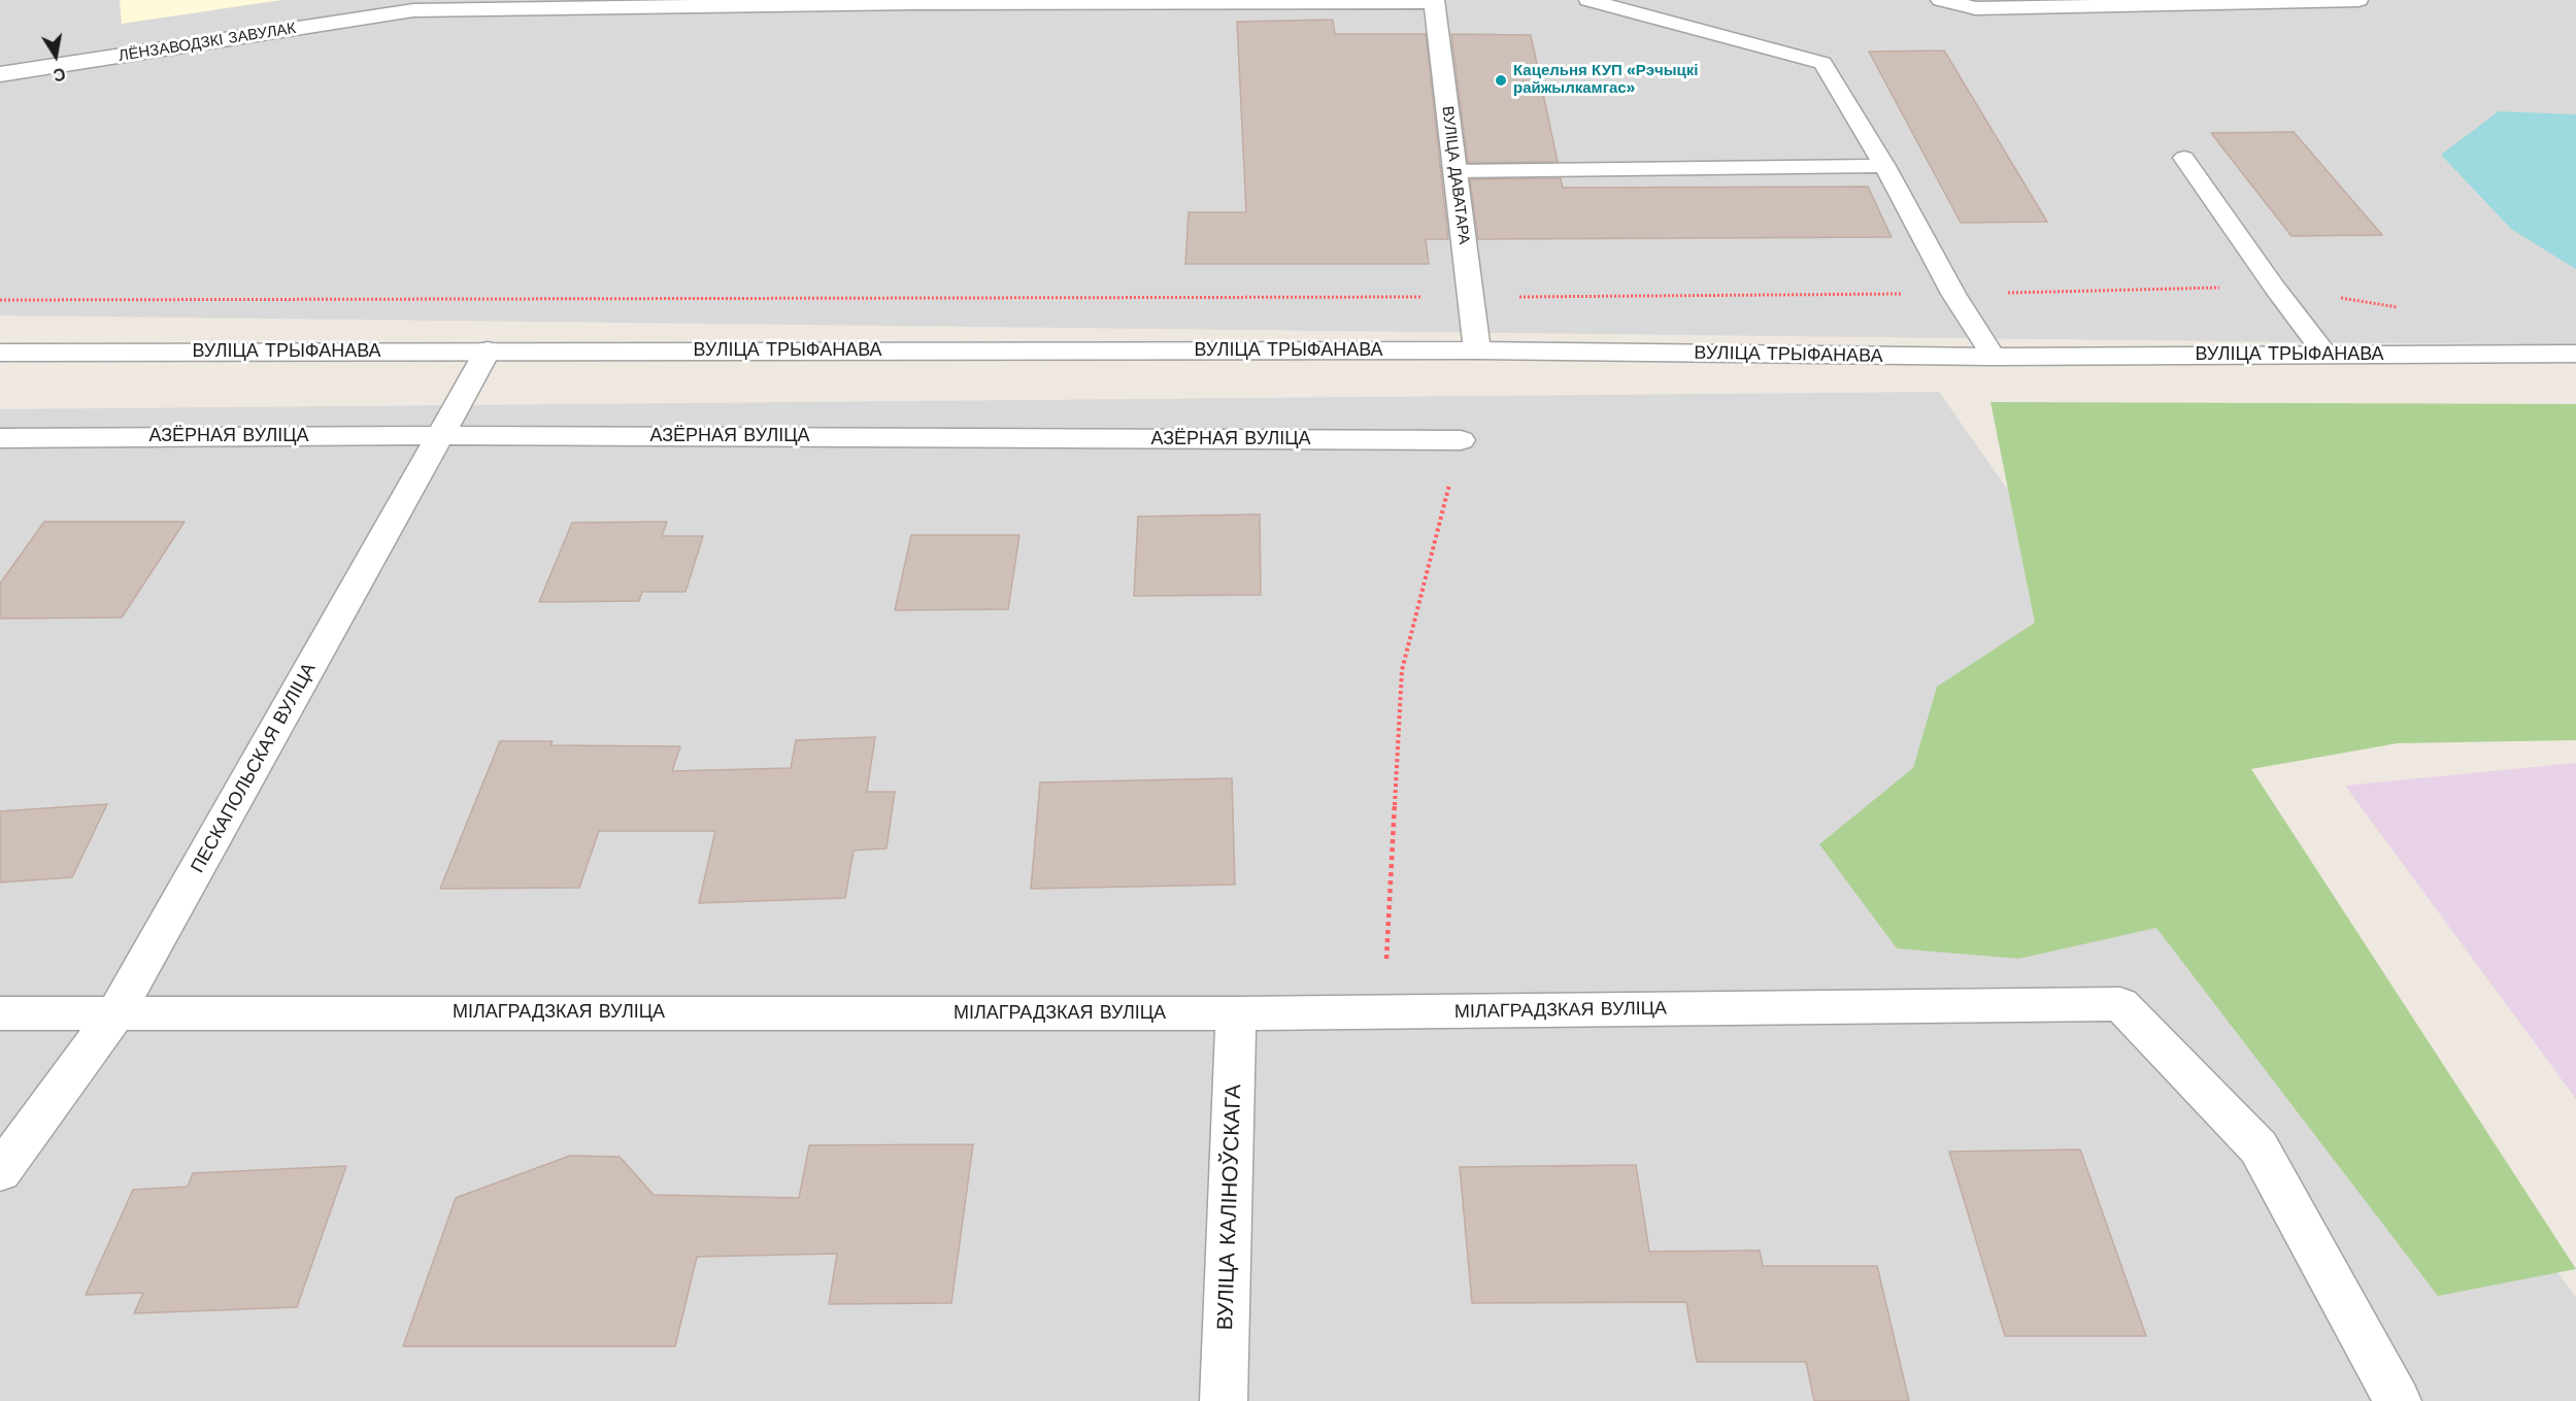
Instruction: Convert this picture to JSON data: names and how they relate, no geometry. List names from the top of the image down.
{
  "streets": {
    "street": [
      "ЛЁНЗАВОДЗКІ ЗАВУЛАК",
      "ВУЛІЦА ДАВАТАРА",
      "ВУЛІЦА ТРЫФАНАВА",
      "АЗЁРНАЯ ВУЛІЦА",
      "ПЕСКАПОЛЬСКАЯ ВУЛІЦА",
      "МІЛАГРАДЗКАЯ ВУЛІЦА",
      "ВУЛІЦА КАЛІНОЎСКАГА"
    ]
  },
  "crossings": [
    ["ЛЁНЗАВОДЗКІ ЗАВУЛАК", "ВУЛІЦА ДАВАТАРА"],
    ["ВУЛІЦА ДАВАТАРА", "ВУЛІЦА ТРЫФАНАВА"],
    ["ВУЛІЦА ТРЫФАНАВА", "ПЕСКАПОЛЬСКАЯ ВУЛІЦА"],
    ["АЗЁРНАЯ ВУЛІЦА", "ПЕСКАПОЛЬСКАЯ ВУЛІЦА"],
    ["ПЕСКАПОЛЬСКАЯ ВУЛІЦА", "МІЛАГРАДЗКАЯ ВУЛІЦА"],
    ["МІЛАГРАДЗКАЯ ВУЛІЦА", "ВУЛІЦА КАЛІНОЎСКАГА"]
  ],
  "places": ["Кацельня КУП «Рэчыцкі райжылкамгас»"],
  "north": "bottom"
}
